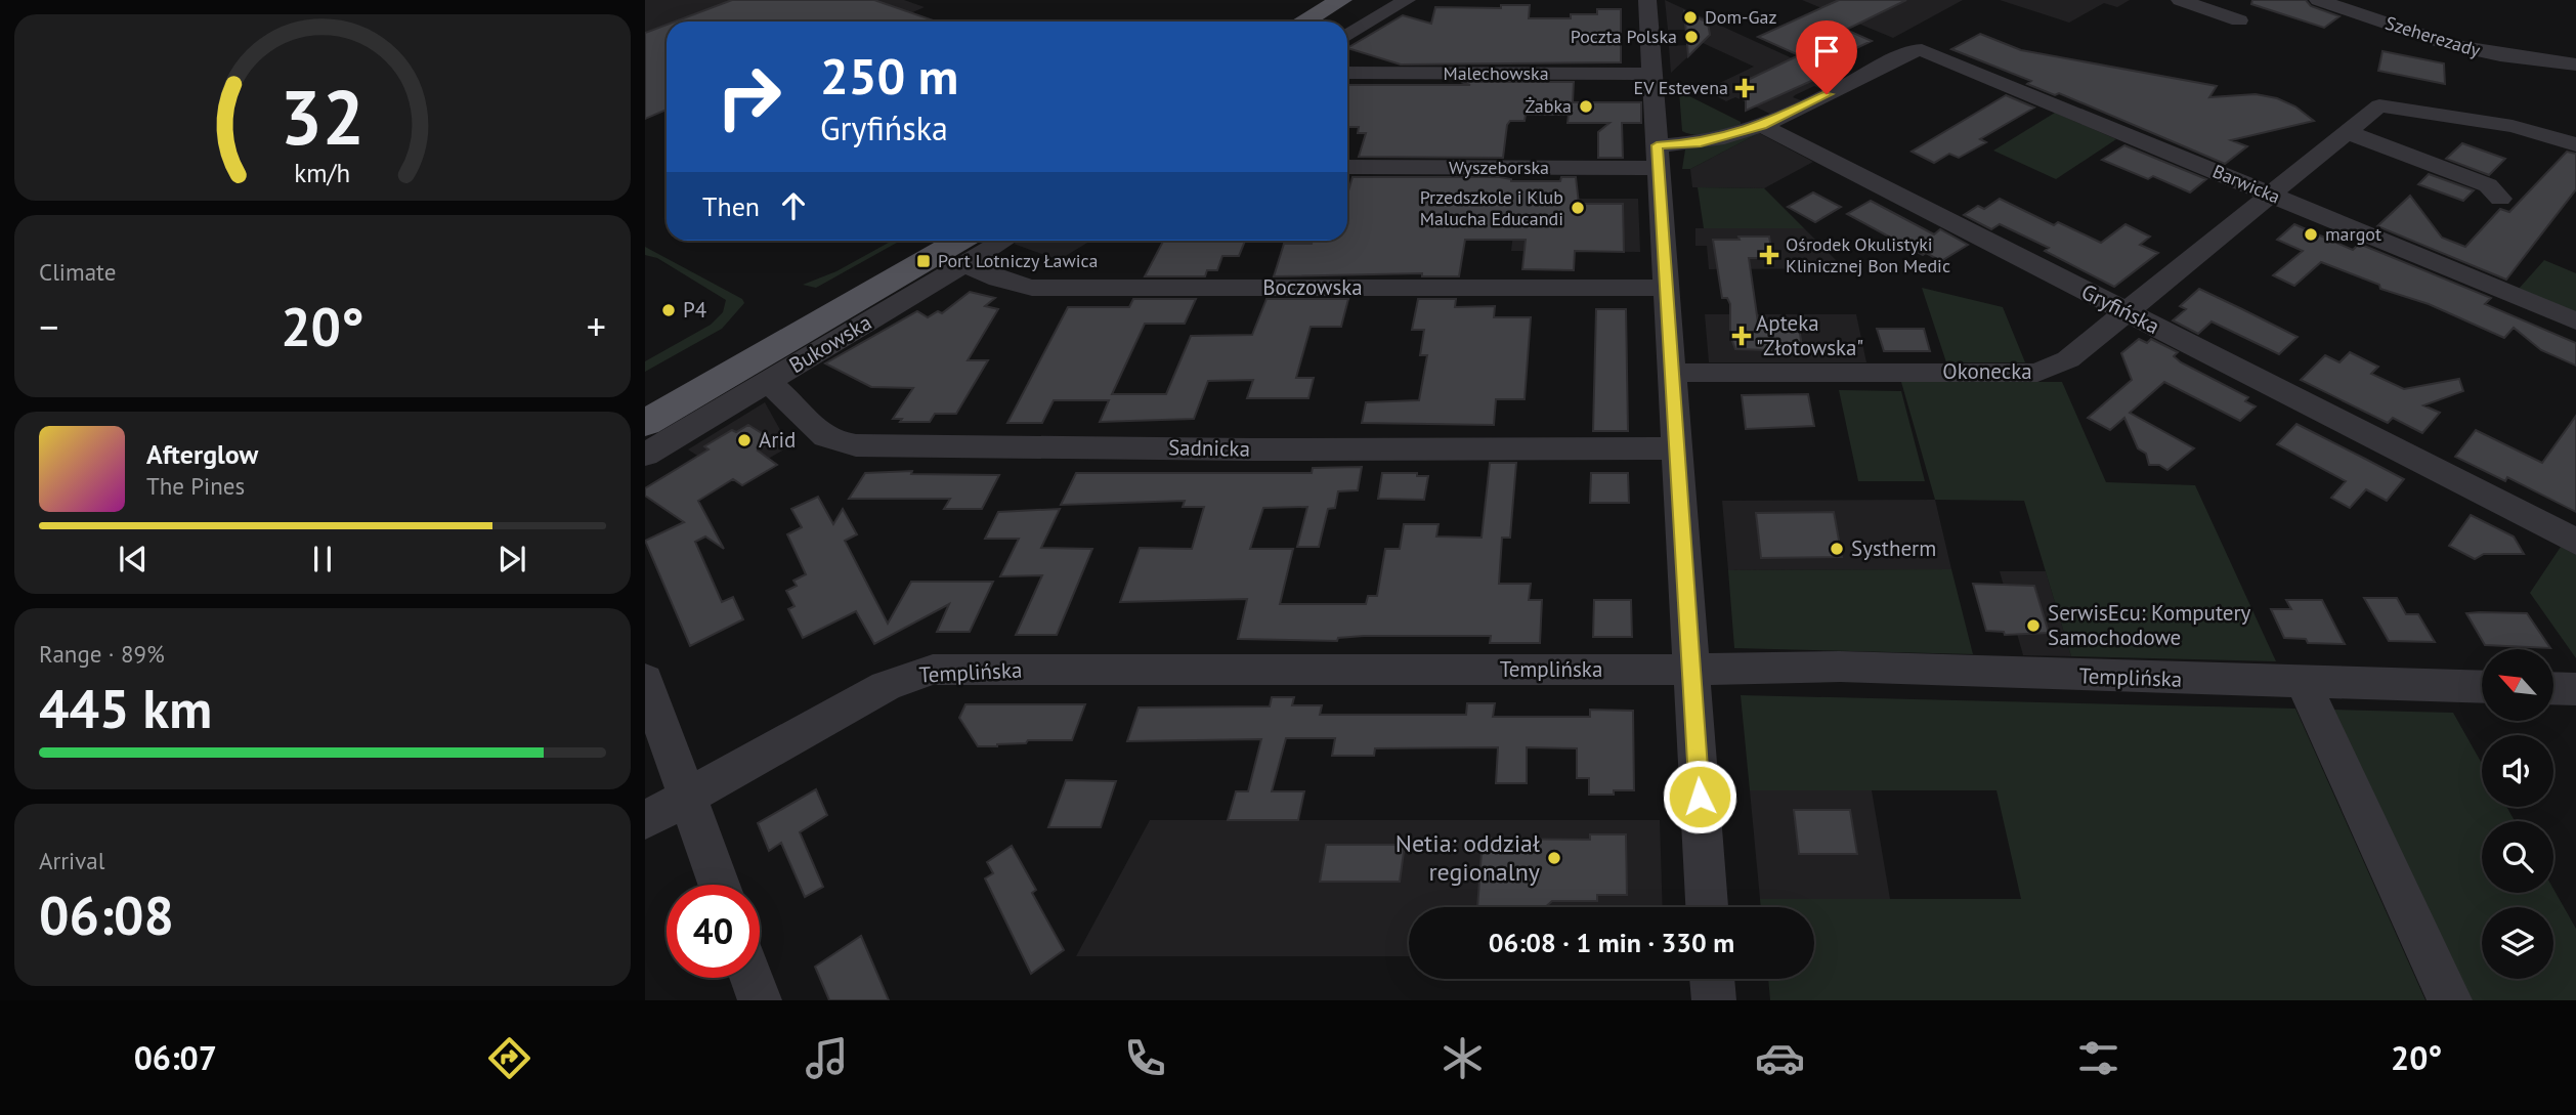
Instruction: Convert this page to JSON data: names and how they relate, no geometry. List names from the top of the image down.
{
  "streets": {
    "main road": ["Bukowska"],
    "street": [
      "Szeherezady",
      "Malechowska",
      "Wyszeborska",
      "Barwicka",
      "Boczowska",
      "Gryfińska",
      "Okonecka",
      "Sadnicka",
      "Templińska"
    ]
  },
  "crossings": [
    ["Barwicka", "Gryfińska"],
    ["Barwicka", "Okonecka"],
    ["Boczowska", "Bukowska"],
    ["Gryfińska", "Okonecka"],
    ["Bukowska", "Sadnicka"]
  ],
  "places": {
    "other": [
      "Dom-Gaz",
      "Poczta Polska",
      "Żabka",
      "Przedszkole i Klub Malucha Educandi",
      "margot",
      "P4",
      "Arid",
      "Systherm",
      "SerwisEcu: Komputery Samochodowe",
      "Netia: oddział regionalny"
    ],
    "health": ["EV Estevena", "Ośrodek Okulistyki Klinicznej Bon Medic", "Apteka \"Złotowska\""],
    "transit": ["Port Lotniczy Ławica"]
  },
  "north": "top left",
  "page": {
    "turn": ["250 m", "Gryfińska"],
    "then": "Then",
    "tile": [
      "Climate",
      ["Range · 89%", "445 km"],
      ["Arrival", "06:08"]
    ],
    "heat": ["−", "20°", "+"],
    "song": ["Afterglow", "The Pines"],
    "limit": "40",
    "trip": "06:08 · 1 min · 330 m",
    "tabs": ["06:07", "20°"],
    "gauge": ["32", "km/h"]
  }
}
